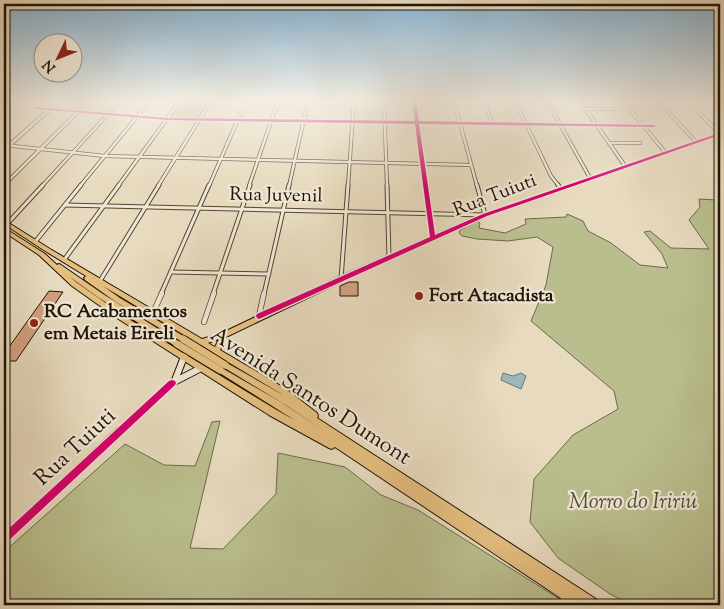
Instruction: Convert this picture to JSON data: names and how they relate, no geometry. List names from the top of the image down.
{
  "streets": {
    "main road": ["Rua Tuiuti", "Avenida Santos Dumont"],
    "street": ["Rua Juvenil"]
  },
  "crossings": [
    ["Rua Juvenil", "Rua Tuiuti"]
  ],
  "parks": ["Morro do Iririú"],
  "places": ["Fort Atacadista", "RC Acabamentos em Metais Eireli"],
  "north": "bottom left"
}
